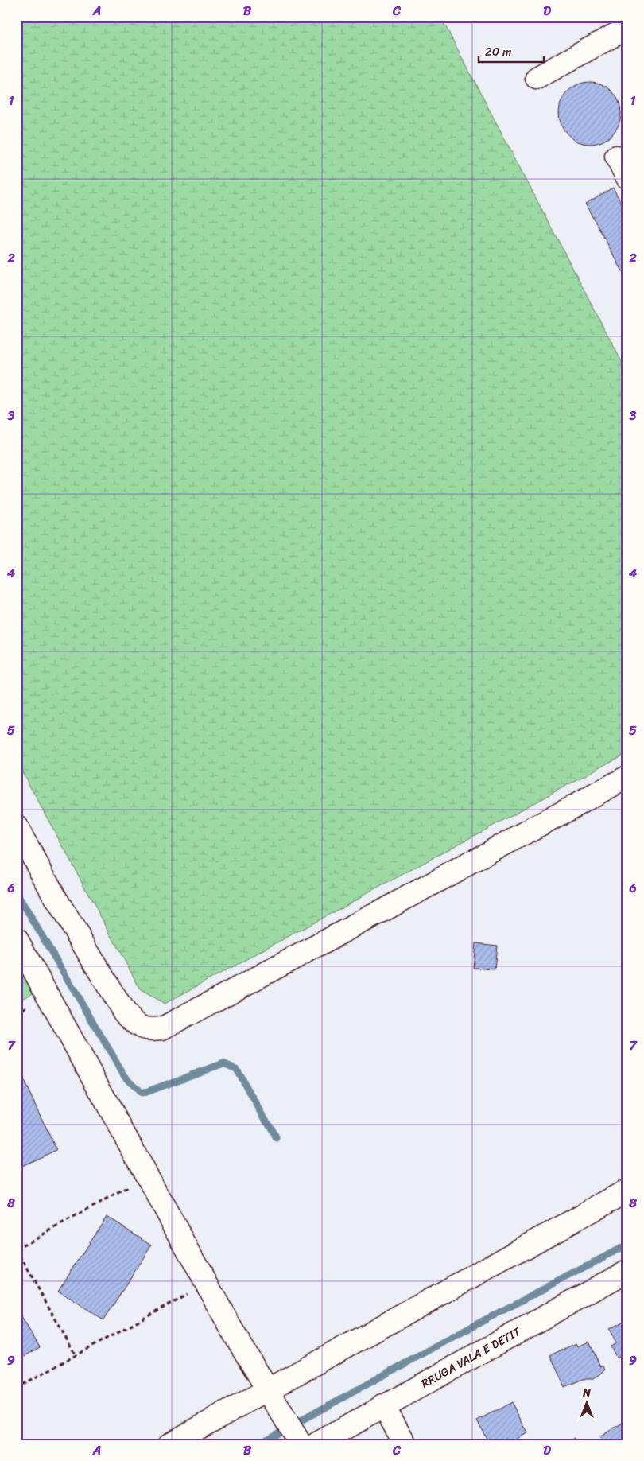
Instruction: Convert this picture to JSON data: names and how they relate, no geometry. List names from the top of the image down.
{
  "streets": {
    "street": ["RRUGA VALA E DETIT"]
  },
  "scale_bar": "20 m",
  "north": "top",
  "grid": {
    "columns": [
      "A",
      "B",
      "C",
      "D"
    ],
    "rows": [
      "1",
      "2",
      "3",
      "4",
      "5",
      "6",
      "7",
      "8",
      "9"
    ]
  }
}
